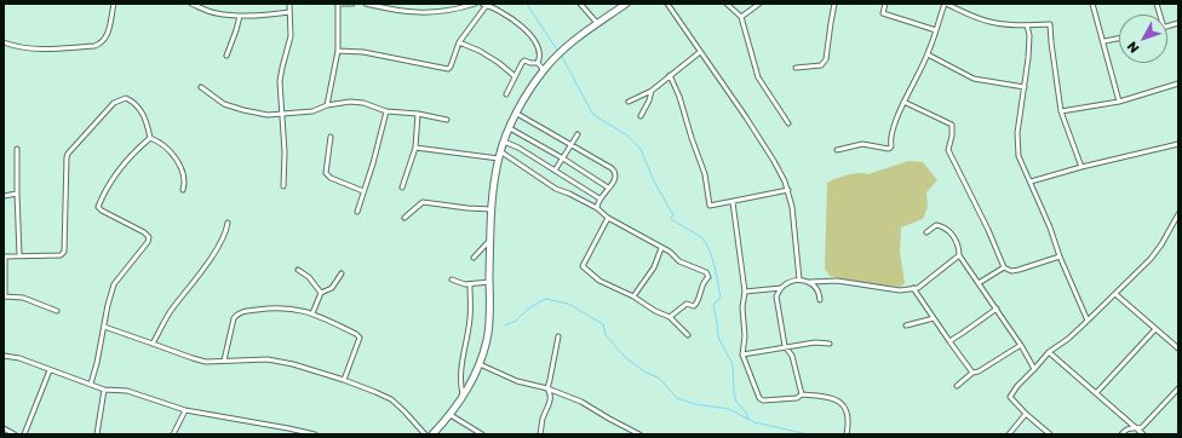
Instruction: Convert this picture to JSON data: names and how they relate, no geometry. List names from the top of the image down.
{
  "north": "bottom left"
}
